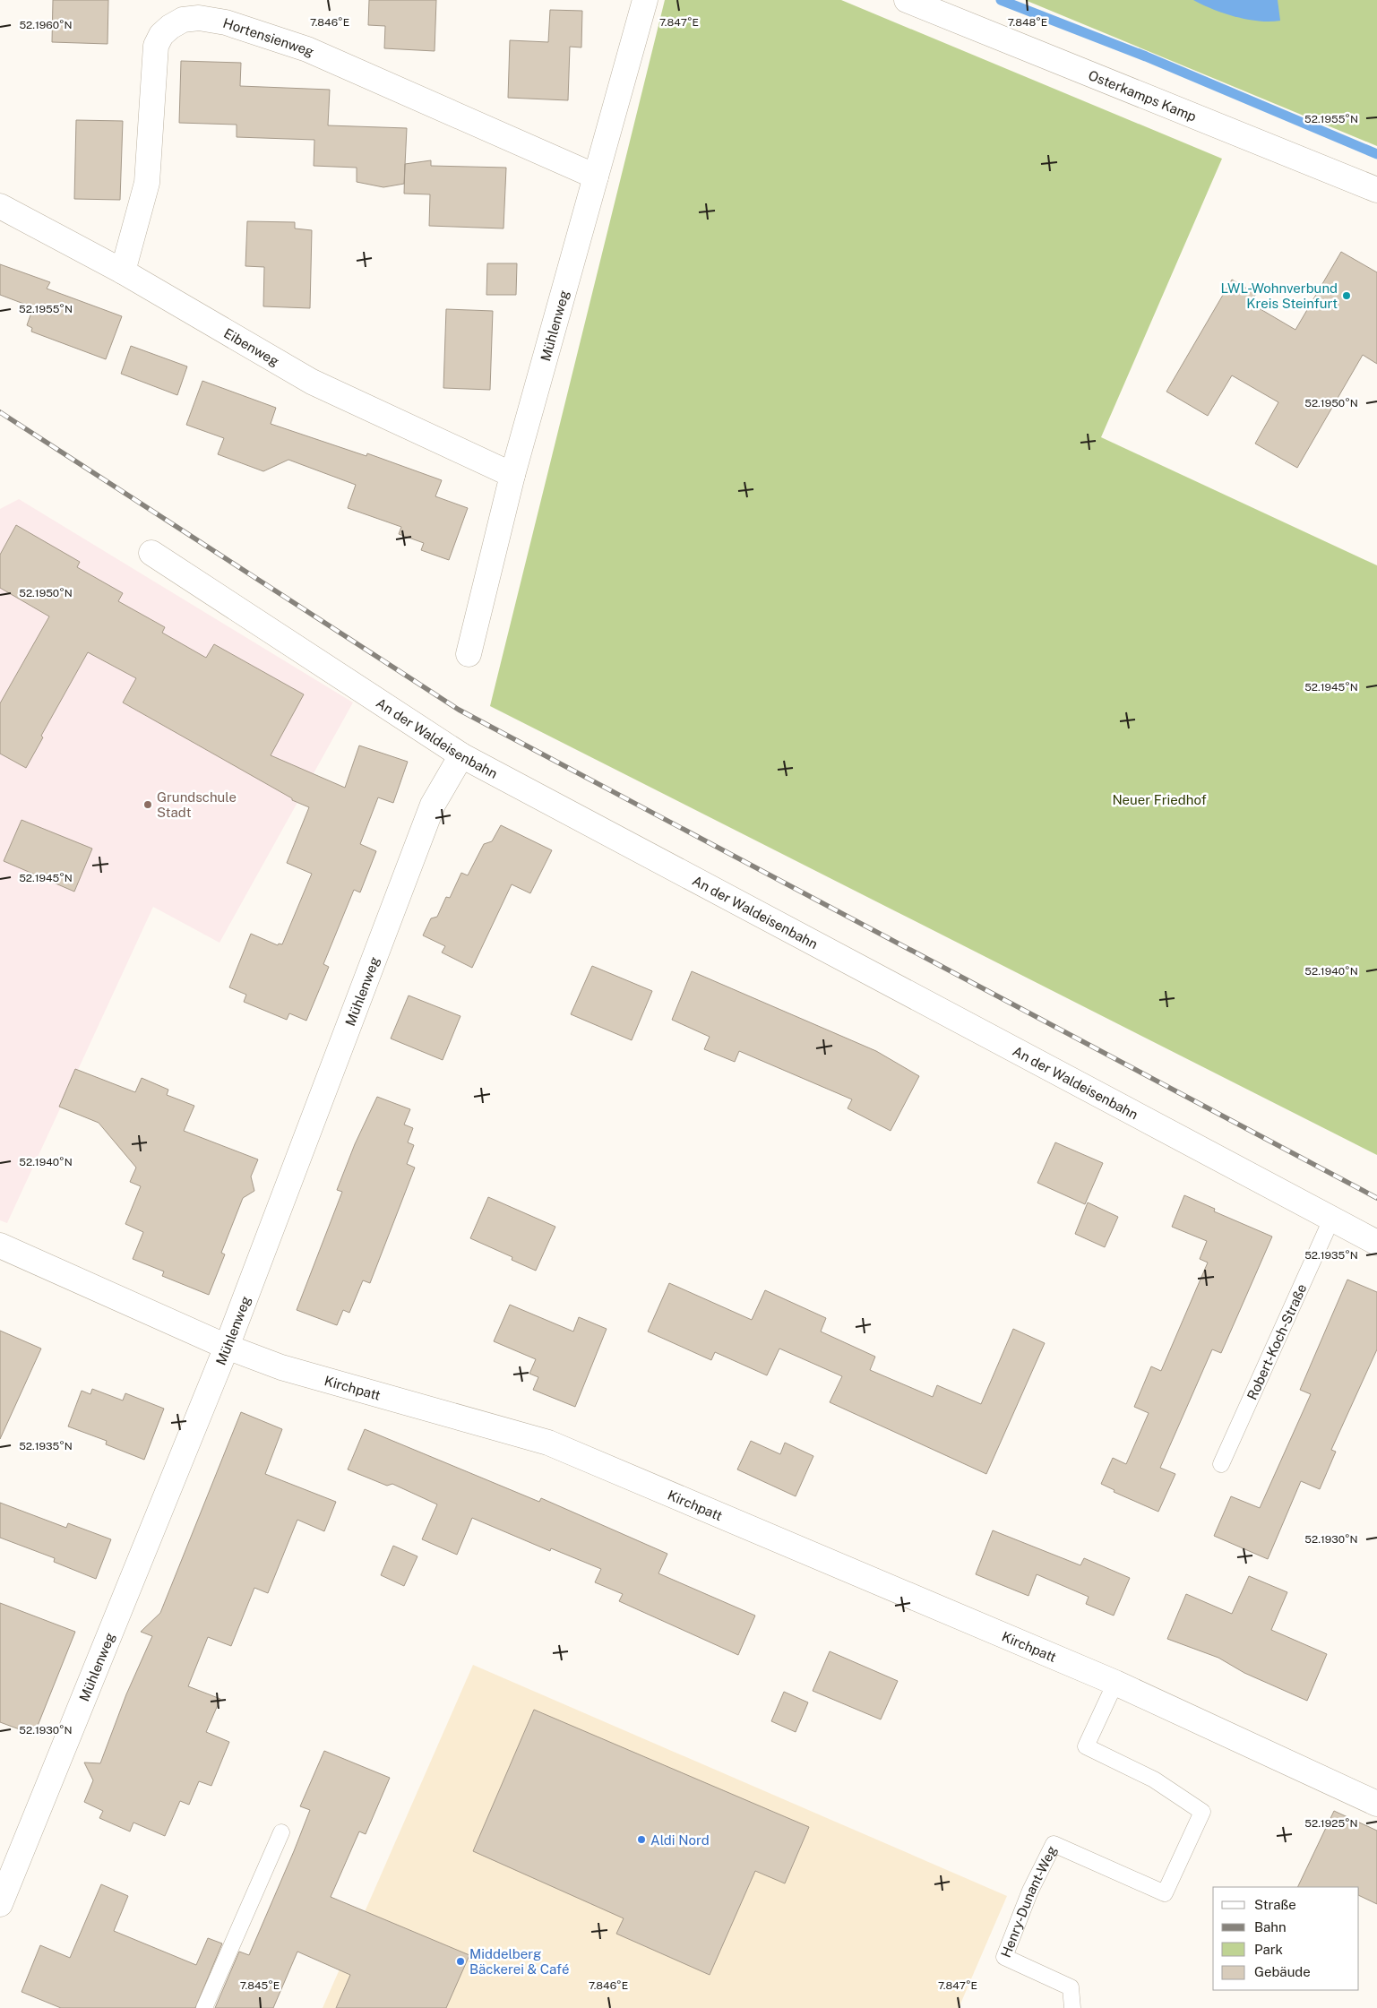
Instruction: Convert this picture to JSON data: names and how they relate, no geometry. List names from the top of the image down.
{
  "streets": {
    "street": [
      "Hortensienweg",
      "Osterkamps Kamp",
      "Mühlenweg",
      "Eibenweg",
      "An der Waldeisenbahn",
      "Kirchpatt"
    ],
    "lane": ["Robert-Koch-Straße", "Henry-Dunant-Weg"]
  },
  "crossings": [
    ["Hortensienweg", "Mühlenweg"],
    ["Hortensienweg", "Eibenweg"],
    ["Mühlenweg", "Eibenweg"],
    ["Mühlenweg", "An der Waldeisenbahn"],
    ["Mühlenweg", "Kirchpatt"],
    ["An der Waldeisenbahn", "Robert-Koch-Straße"],
    ["Kirchpatt", "Henry-Dunant-Weg"]
  ],
  "parks": ["Neuer Friedhof"],
  "places": [
    "LWL-Wohnverbund Kreis Steinfurt",
    "Grundschule Stadt",
    "Aldi Nord",
    "Middelberg Bäckerei & Café"
  ],
  "legend": [
    "Straße",
    "Bahn",
    "Park",
    "Gebäude"
  ],
  "coordinates": [
    "7.846°E",
    "7.847°E",
    "7.848°E",
    "52.1960°N",
    "52.1955°N",
    "52.1950°N",
    "52.1945°N",
    "52.1940°N",
    "52.1935°N",
    "52.1930°N",
    "52.1925°N",
    "7.845°E"
  ]
}
